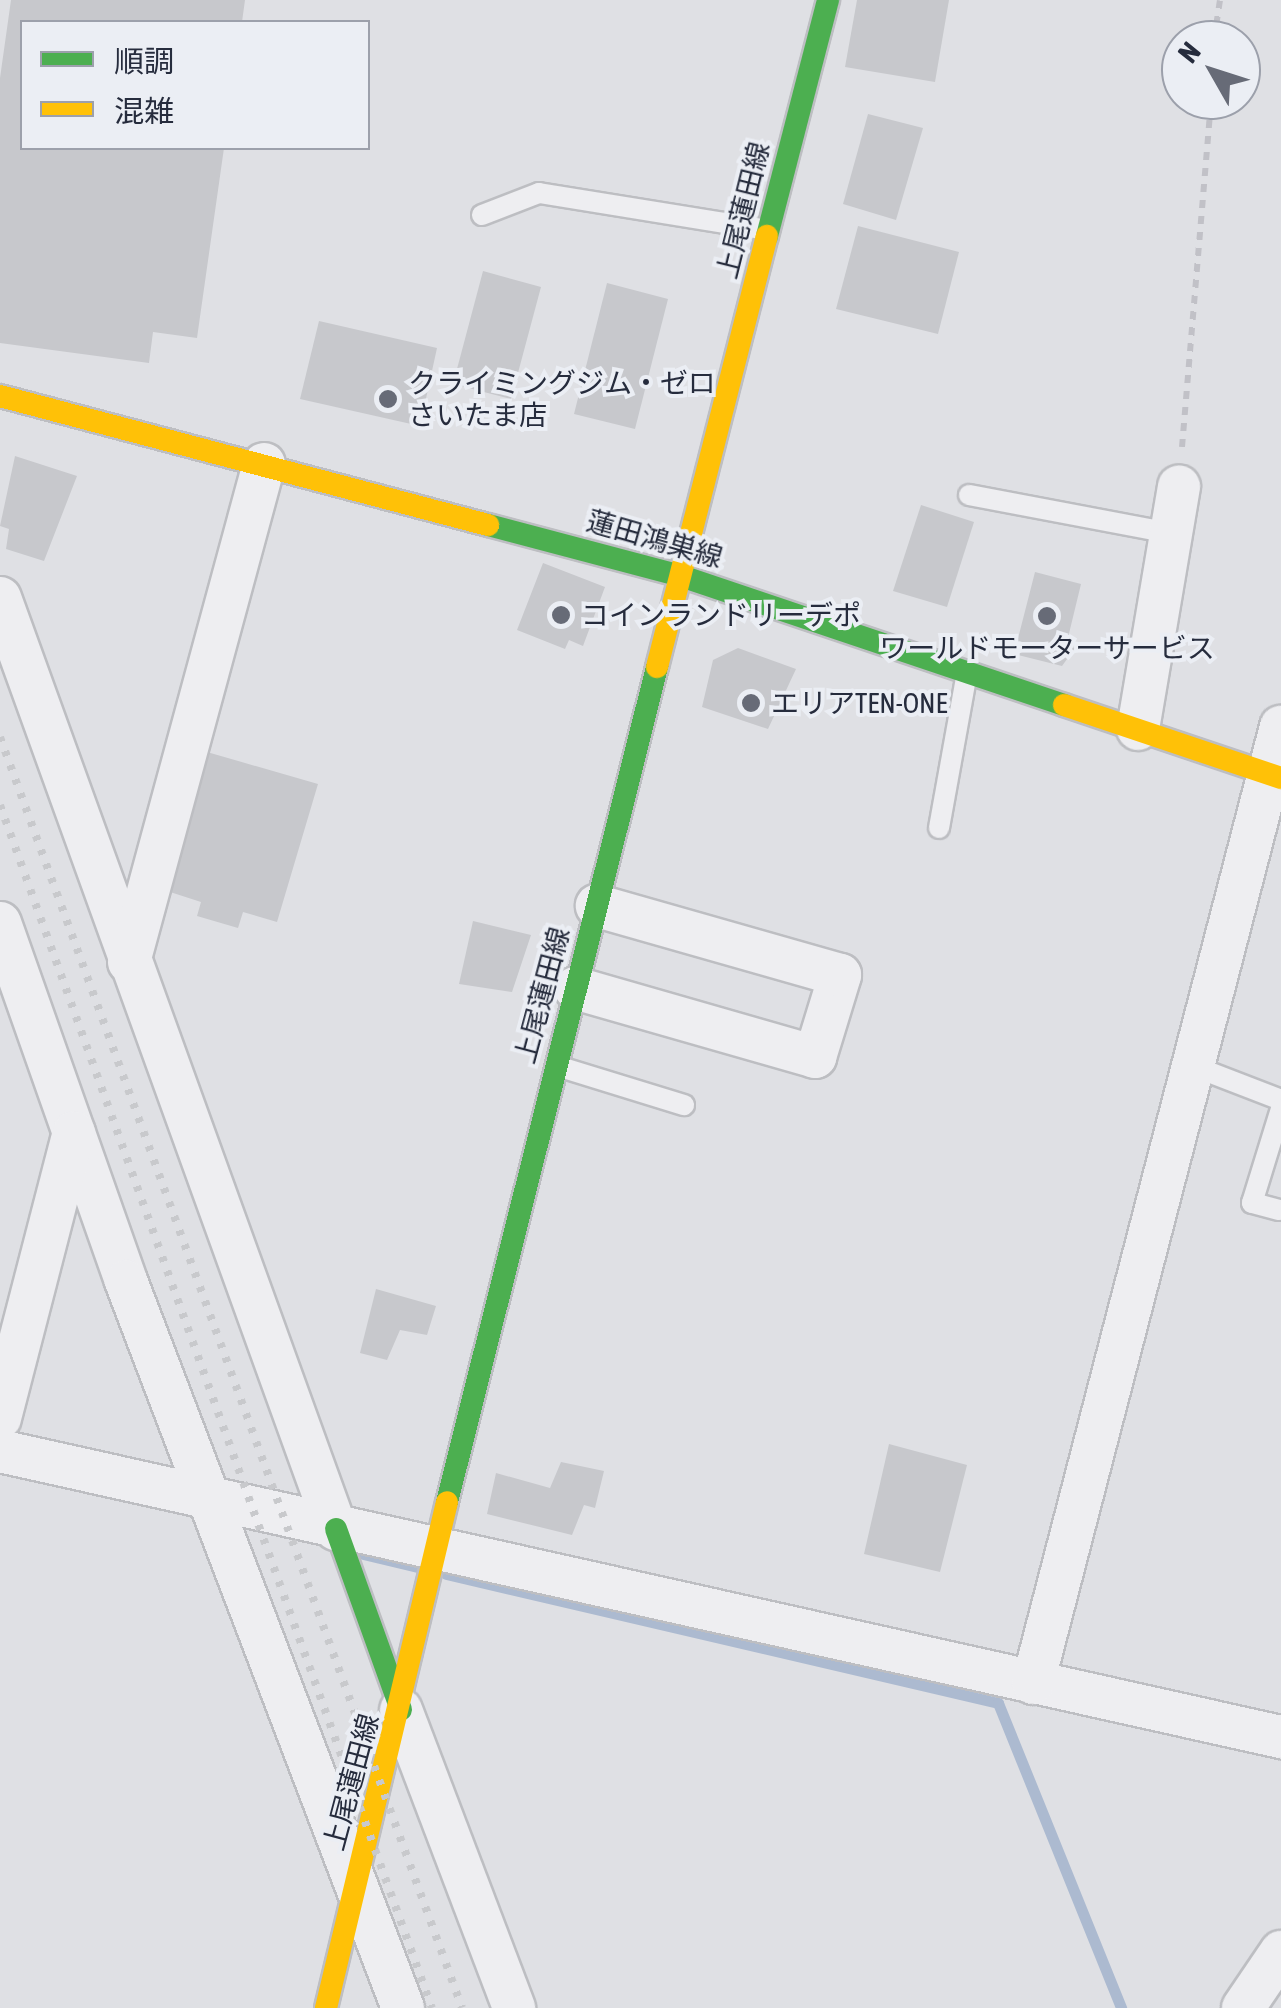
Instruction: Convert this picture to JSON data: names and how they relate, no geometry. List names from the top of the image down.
{
  "streets": {
    "main road": ["上尾蓮田線", "蓮田鴻巣線"]
  },
  "crossings": [
    ["上尾蓮田線", "蓮田鴻巣線"]
  ],
  "places": [
    "クライミングジム・ゼロ さいたま店",
    "コインランドリーデポ",
    "ワールドモーターサービス",
    "エリアTEN-ONE"
  ],
  "legend": ["順調", "混雑"],
  "north": "top left"
}
